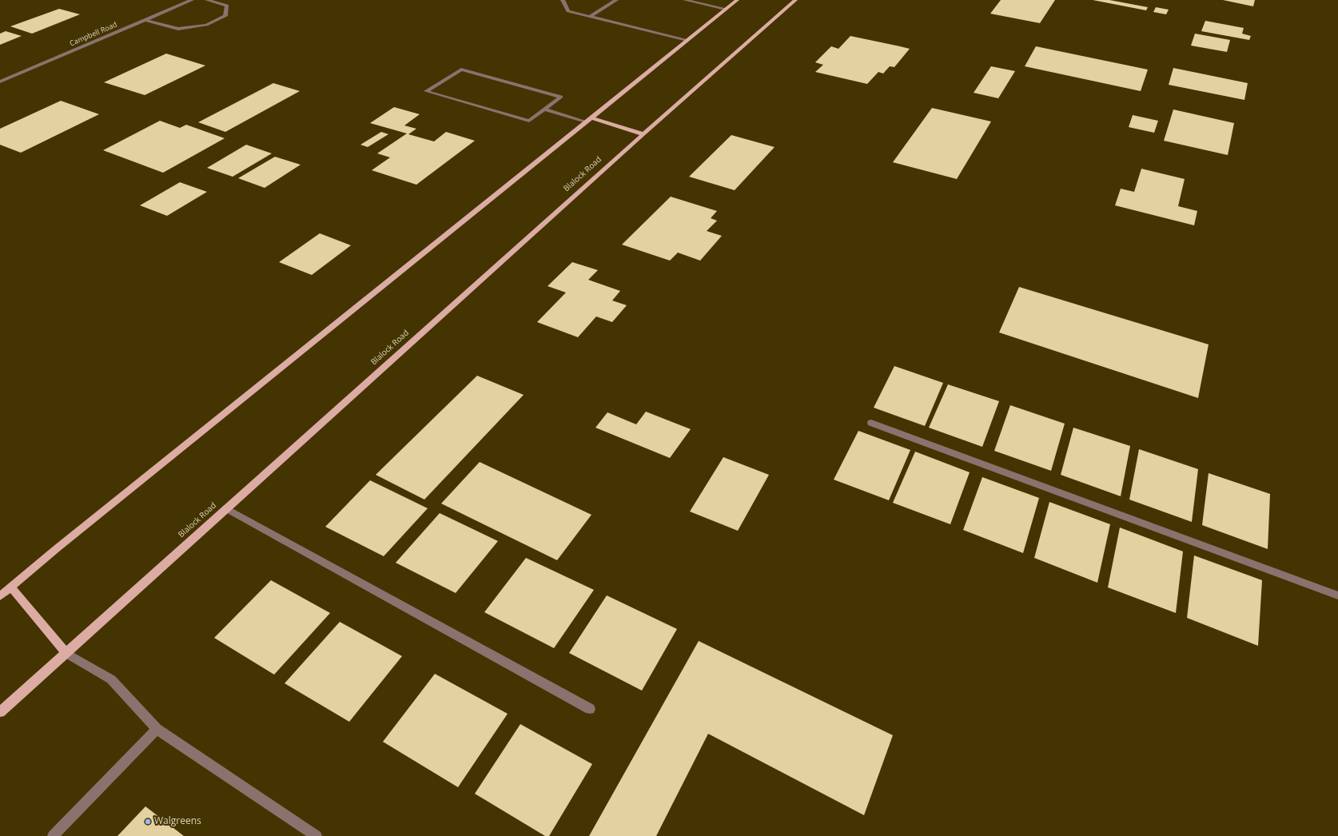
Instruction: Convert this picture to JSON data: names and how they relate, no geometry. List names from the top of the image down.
{
  "streets": {
    "main road": ["Blalock Road"],
    "street": ["Campbell Road"]
  },
  "places": ["Walgreens"]
}
